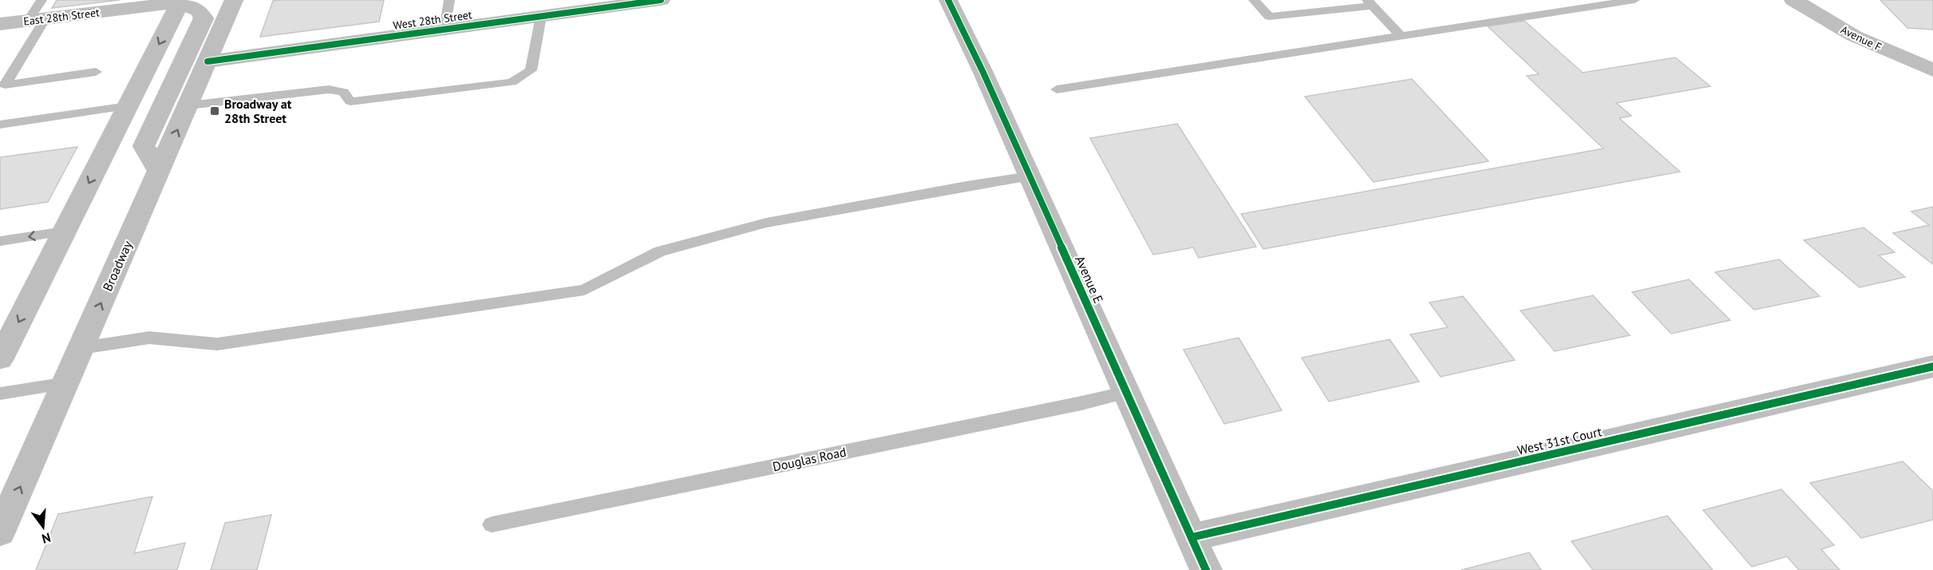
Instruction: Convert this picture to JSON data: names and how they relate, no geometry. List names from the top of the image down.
{
  "streets": {
    "street": [
      "East 28th Street",
      "West 28th Street",
      "Avenue F",
      "Broadway",
      "Avenue E",
      "West 31st Court"
    ],
    "lane": ["Douglas Road"]
  },
  "crossings": [
    ["West 28th Street", "Broadway"],
    ["Avenue E", "West 31st Court"],
    ["Avenue E", "Douglas Road"]
  ],
  "places": {
    "transit": ["Broadway at 28th Street"]
  },
  "north": "bottom"
}
